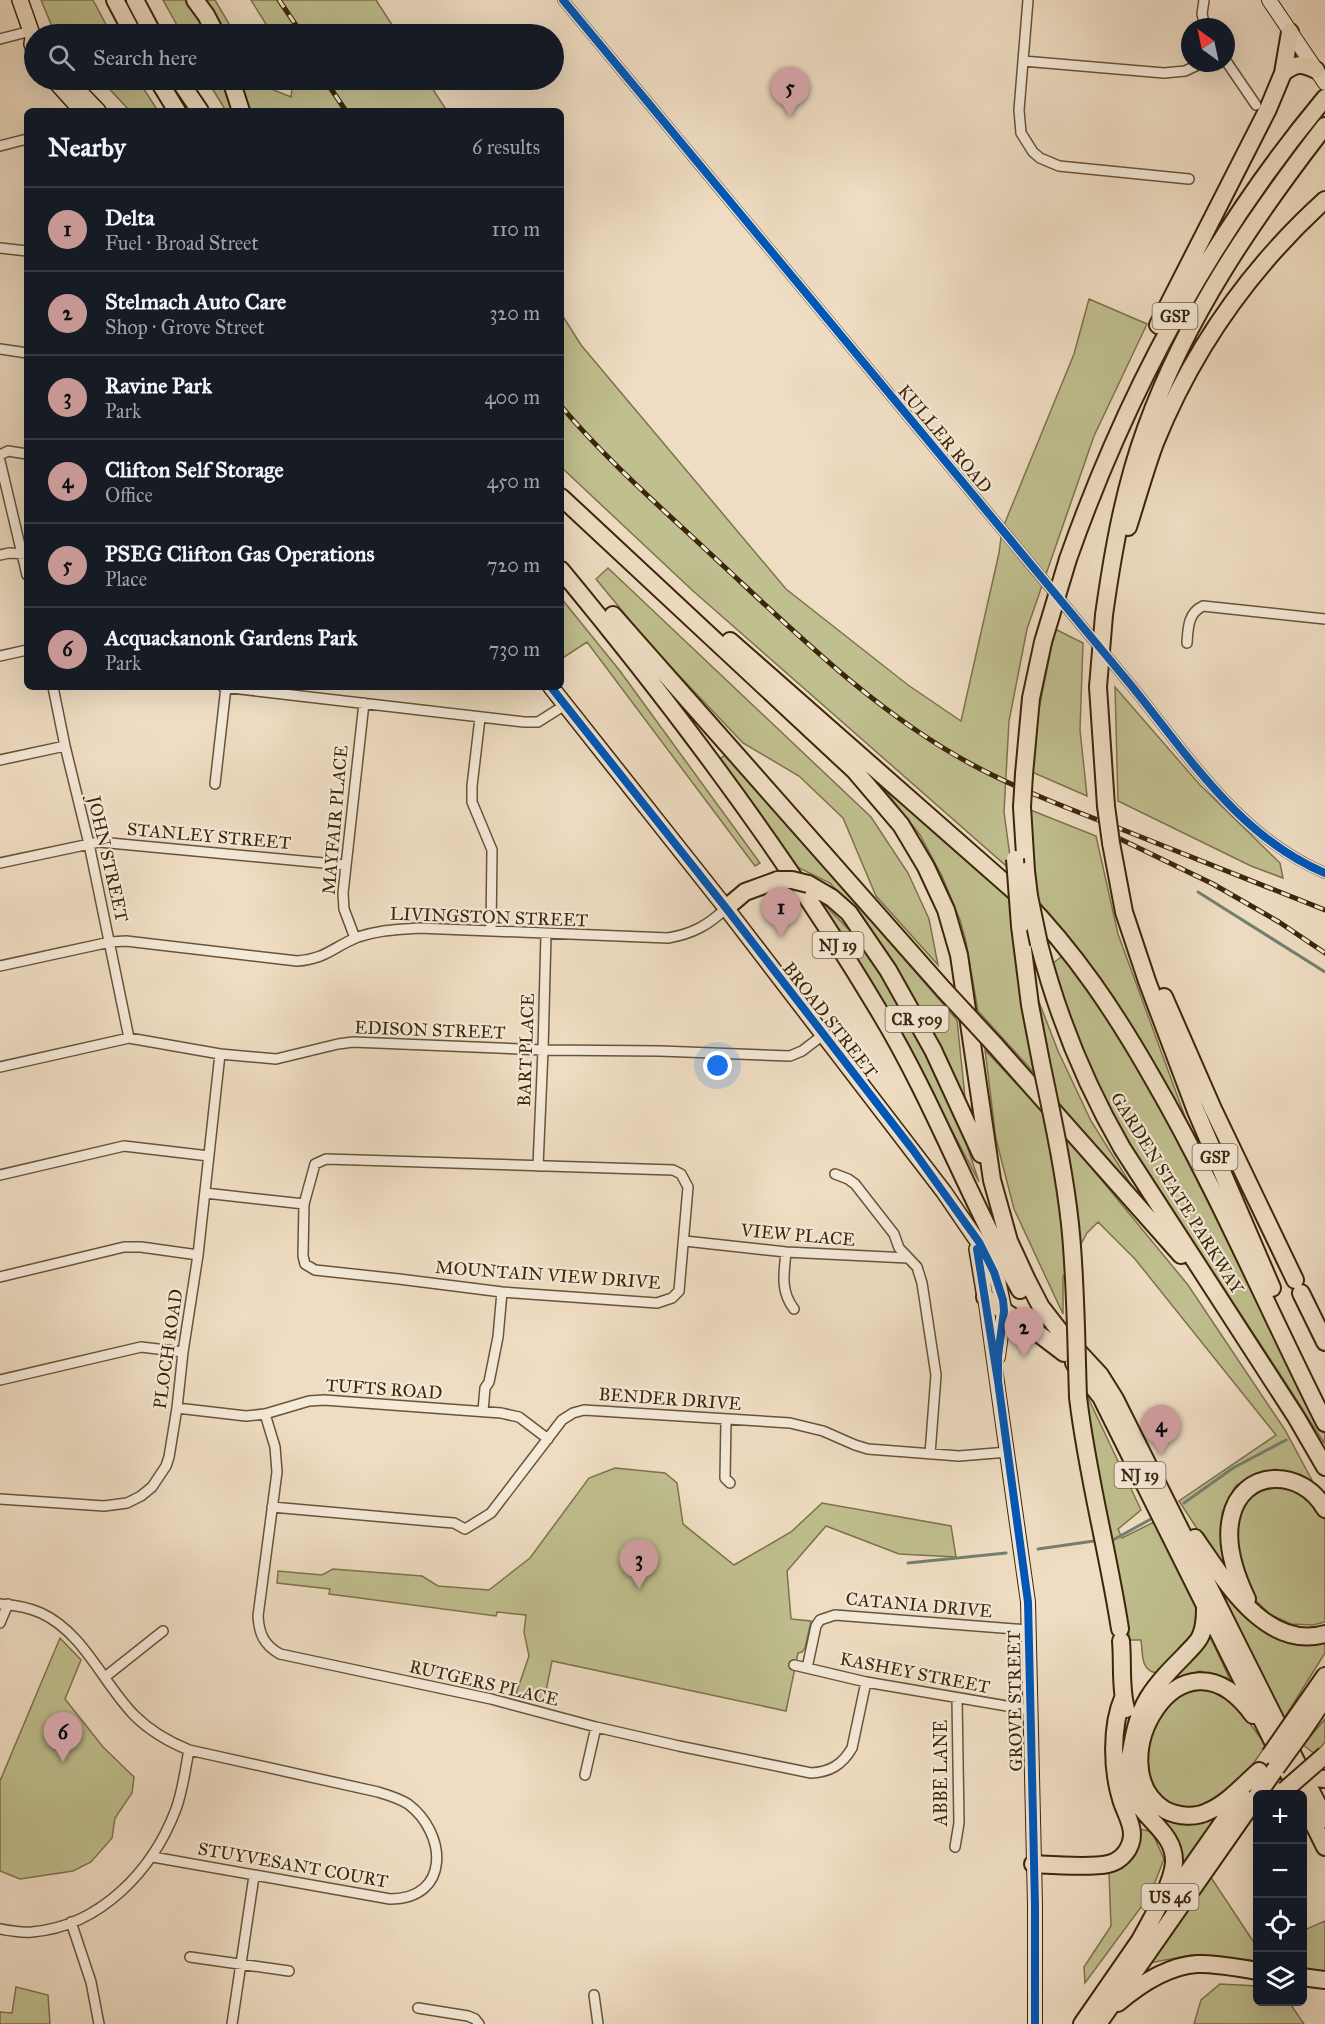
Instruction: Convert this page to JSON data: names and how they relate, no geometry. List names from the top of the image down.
{
  "streets": {
    "highway": [
      "GSP",
      "NJ 19",
      "CR 509",
      "GARDEN STATE PARKWAY",
      "US 46"
    ],
    "main road": ["BROAD STREET"],
    "street": [
      "KULLER ROAD",
      "MAYFAIR PLACE",
      "STANLEY STREET",
      "JOHN STREET",
      "LIVINGSTON STREET",
      "EDISON STREET",
      "BART PLACE",
      "VIEW PLACE",
      "MOUNTAIN VIEW DRIVE",
      "PLOCH ROAD",
      "TUFTS ROAD",
      "BENDER DRIVE",
      "CATANIA DRIVE",
      "KASHEY STREET",
      "RUTGERS PLACE",
      "GROVE STREET",
      "ABBE LANE",
      "STUYVESANT COURT"
    ]
  },
  "crossings": [
    ["MAYFAIR PLACE", "STANLEY STREET"],
    ["MAYFAIR PLACE", "LIVINGSTON STREET"],
    ["STANLEY STREET", "JOHN STREET"],
    ["JOHN STREET", "LIVINGSTON STREET"],
    ["JOHN STREET", "EDISON STREET"],
    ["LIVINGSTON STREET", "CR 509"],
    ["LIVINGSTON STREET", "BROAD STREET"],
    ["LIVINGSTON STREET", "BART PLACE"],
    ["NJ 19", "CR 509"],
    ["NJ 19", "US 46"],
    ["CR 509", "BROAD STREET"],
    ["BROAD STREET", "EDISON STREET"],
    ["BROAD STREET", "GROVE STREET"],
    ["EDISON STREET", "BART PLACE"],
    ["EDISON STREET", "PLOCH ROAD"],
    ["BART PLACE", "MOUNTAIN VIEW DRIVE"],
    ["VIEW PLACE", "MOUNTAIN VIEW DRIVE"],
    ["PLOCH ROAD", "TUFTS ROAD"],
    ["TUFTS ROAD", "BENDER DRIVE"],
    ["TUFTS ROAD", "RUTGERS PLACE"],
    ["BENDER DRIVE", "RUTGERS PLACE"],
    ["BENDER DRIVE", "GROVE STREET"],
    ["CATANIA DRIVE", "KASHEY STREET"],
    ["CATANIA DRIVE", "GROVE STREET"],
    ["KASHEY STREET", "RUTGERS PLACE"],
    ["KASHEY STREET", "GROVE STREET"],
    ["KASHEY STREET", "ABBE LANE"]
  ],
  "north": "top left",
  "page": {
    "search": "Search here",
    "pins": [
      "5",
      "1",
      "2",
      "4",
      "3",
      "6"
    ],
    "heading": ["Nearby", "6 results"],
    "list": [
      {
        "mark": "1",
        "name": "Delta",
        "note": "Fuel · Broad Street",
        "value": "110 m"
      },
      {
        "mark": "2",
        "name": "Stelmach Auto Care",
        "note": "Shop · Grove Street",
        "value": "320 m"
      },
      {
        "mark": "3",
        "name": "Ravine Park",
        "note": "Park",
        "value": "400 m"
      },
      {
        "mark": "4",
        "name": "Clifton Self Storage",
        "note": "Office",
        "value": "450 m"
      },
      {
        "mark": "5",
        "name": "PSEG Clifton Gas Operations",
        "note": "Place",
        "value": "720 m"
      },
      {
        "mark": "6",
        "name": "Acquackanonk Gardens Park",
        "note": "Park",
        "value": "730 m"
      }
    ],
    "map_buttons": ["+", "−"]
  }
}
